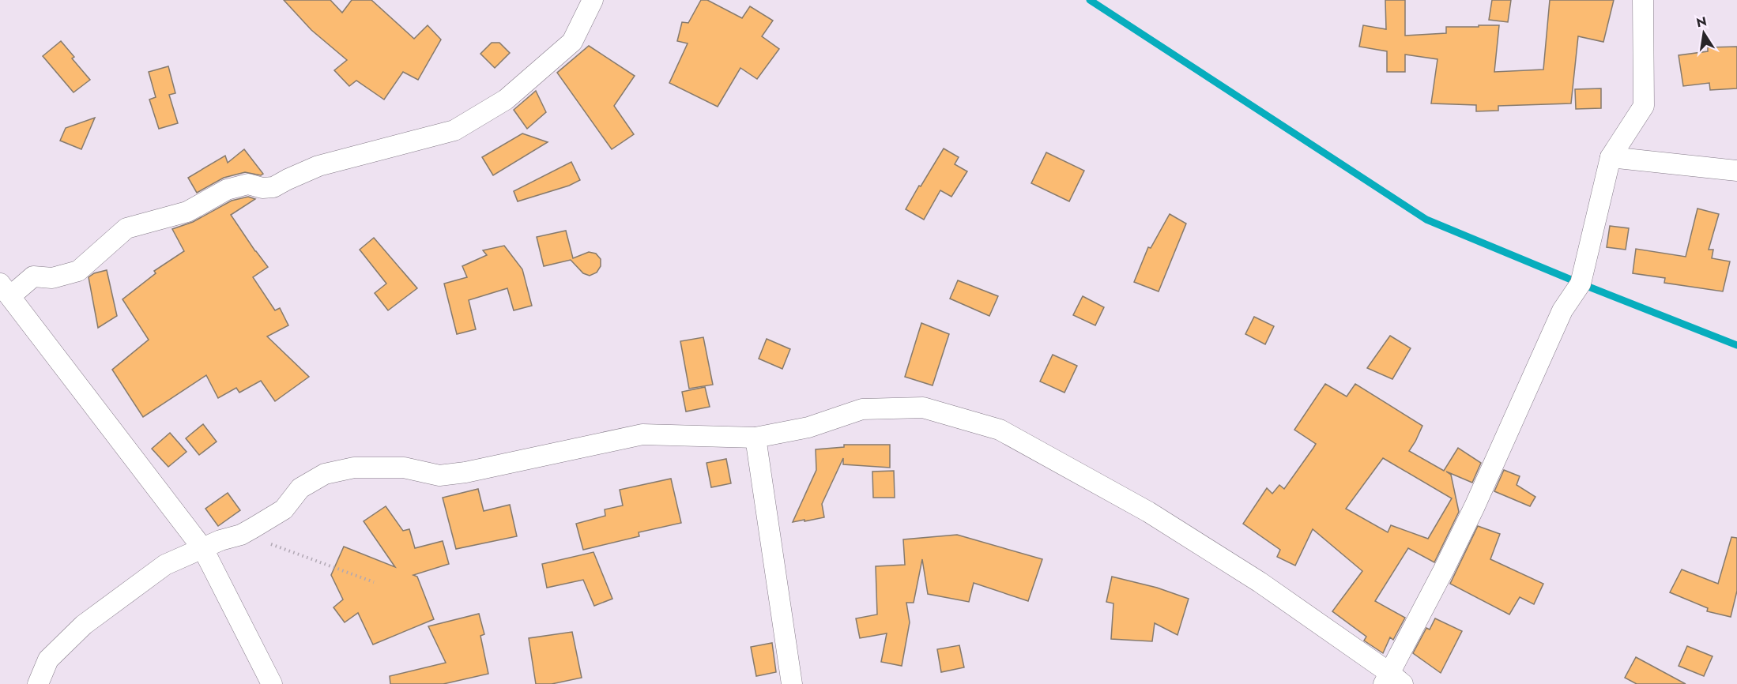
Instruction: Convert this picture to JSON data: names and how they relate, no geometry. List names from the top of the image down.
{
  "north": "top"
}
